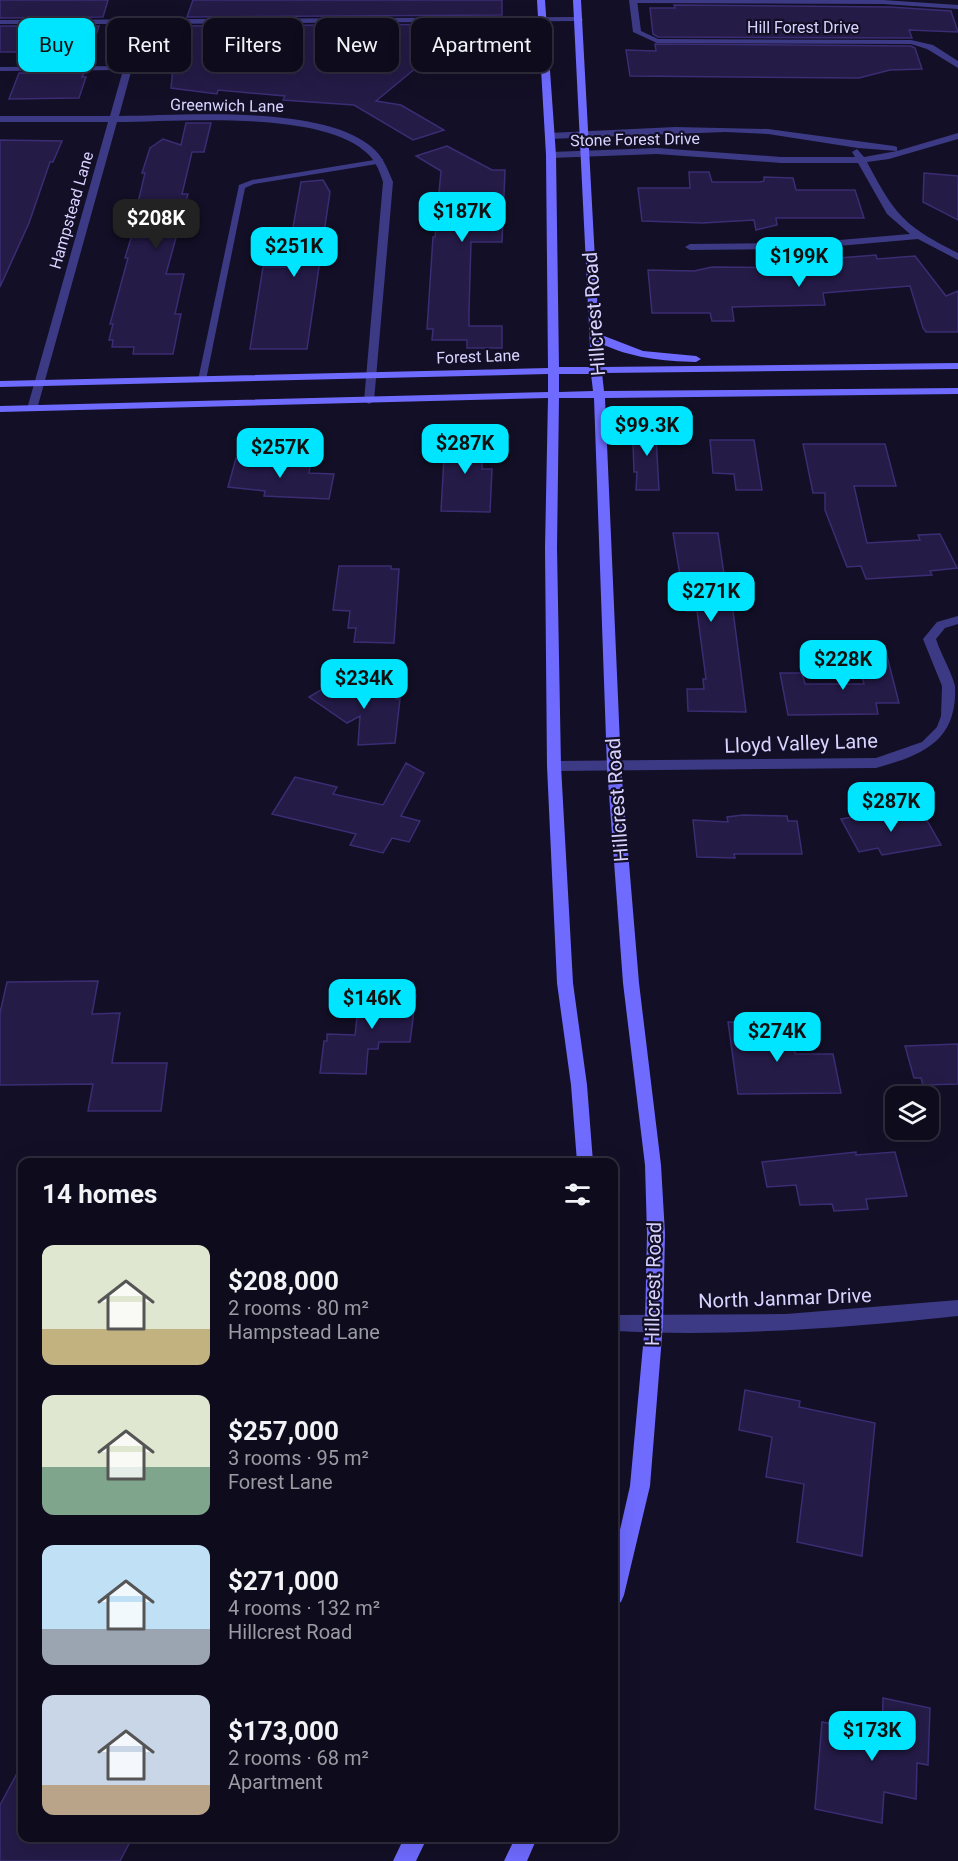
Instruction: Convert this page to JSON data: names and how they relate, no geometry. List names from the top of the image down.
{
  "streets": {
    "main road": ["Hillcrest Road", "Forest Lane"],
    "street": [
      "Hill Forest Drive",
      "Greenwich Lane",
      "Stone Forest Drive",
      "Hampstead Lane",
      "Lloyd Valley Lane",
      "North Janmar Drive"
    ]
  },
  "crossings": [
    ["Greenwich Lane", "Hampstead Lane"],
    ["Stone Forest Drive", "Hillcrest Road"],
    ["Hampstead Lane", "Forest Lane"],
    ["Hillcrest Road", "Forest Lane"],
    ["Hillcrest Road", "Lloyd Valley Lane"],
    ["Hillcrest Road", "North Janmar Drive"]
  ],
  "page": {
    "chip": [
      "Buy",
      "Rent",
      "Filters",
      "New",
      "Apartment"
    ],
    "price": [
      "$187K",
      "$208K",
      "$251K",
      "$199K",
      "$99.3K",
      "$287K",
      "$257K",
      "$271K",
      "$228K",
      "$234K",
      "$287K",
      "$146K",
      "$274K",
      "$173K"
    ],
    "heading": "14 homes",
    "list": [
      {
        "name": "$208,000",
        "note": "2 rooms · 80 m² · Hampstead Lane"
      },
      {
        "name": "$257,000",
        "note": "3 rooms · 95 m² · Forest Lane"
      },
      {
        "name": "$271,000",
        "note": "4 rooms · 132 m² · Hillcrest Road"
      },
      {
        "name": "$173,000",
        "note": "2 rooms · 68 m² · Apartment"
      }
    ]
  }
}
